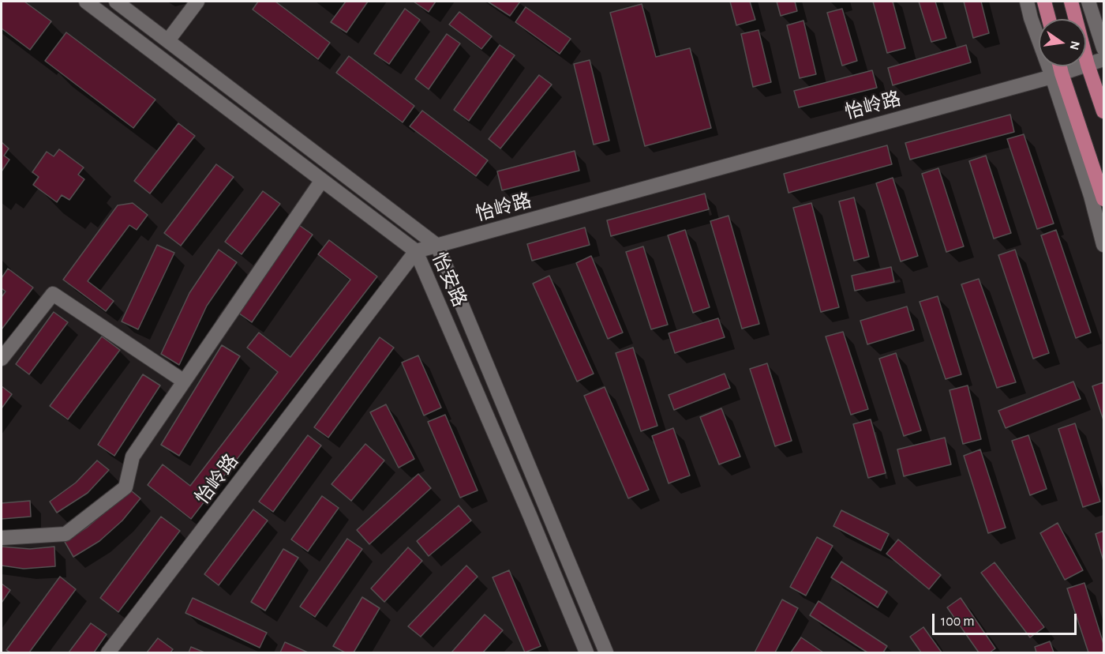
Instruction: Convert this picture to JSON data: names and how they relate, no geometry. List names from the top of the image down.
{
  "streets": {
    "street": ["怡岭路", "怡安路"]
  },
  "crossings": [
    ["怡岭路", "怡安路"]
  ],
  "scale_bar": "100 m",
  "north": "right"
}
